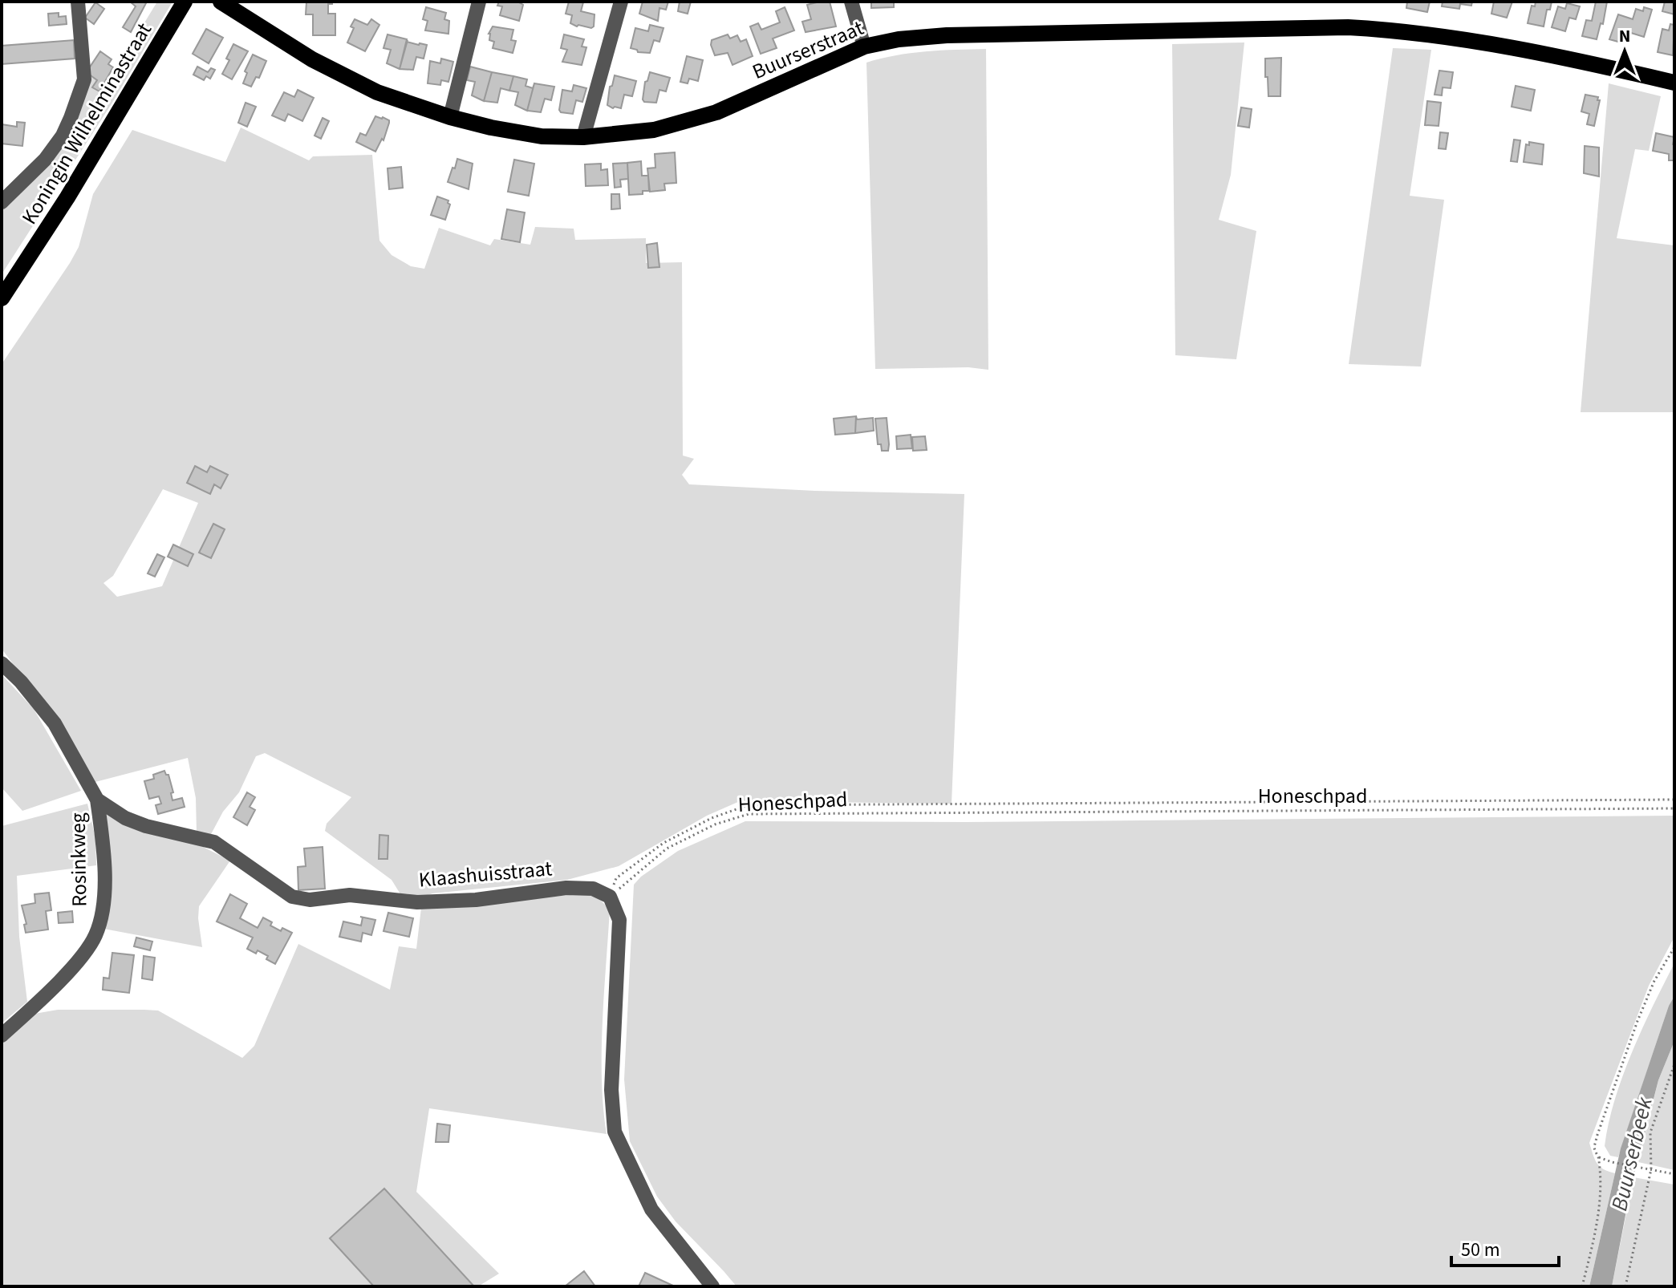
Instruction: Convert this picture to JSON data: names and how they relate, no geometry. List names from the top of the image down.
{
  "streets": {
    "main road": ["Buurserstraat", "Koningin Wilhelminastraat"],
    "street": ["Rosinkweg", "Klaashuisstraat"],
    "path": ["Honeschpad"]
  },
  "crossings": [
    ["Honeschpad", "Klaashuisstraat"],
    ["Rosinkweg", "Klaashuisstraat"]
  ],
  "water": ["Buurserbeek"],
  "scale_bar": "50 m",
  "north": "top"
}
